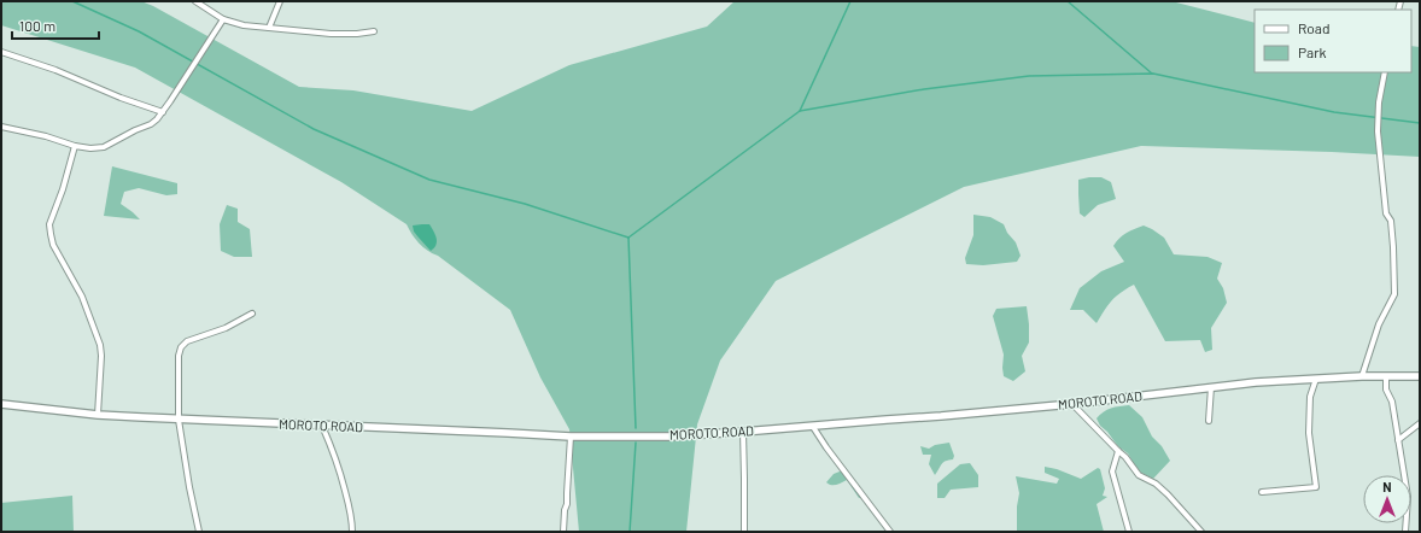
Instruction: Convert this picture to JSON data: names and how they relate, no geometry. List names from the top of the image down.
{
  "streets": {
    "main road": ["MOROTO ROAD"]
  },
  "legend": ["Road", "Park"],
  "scale_bar": "100 m",
  "north": "top"
}
